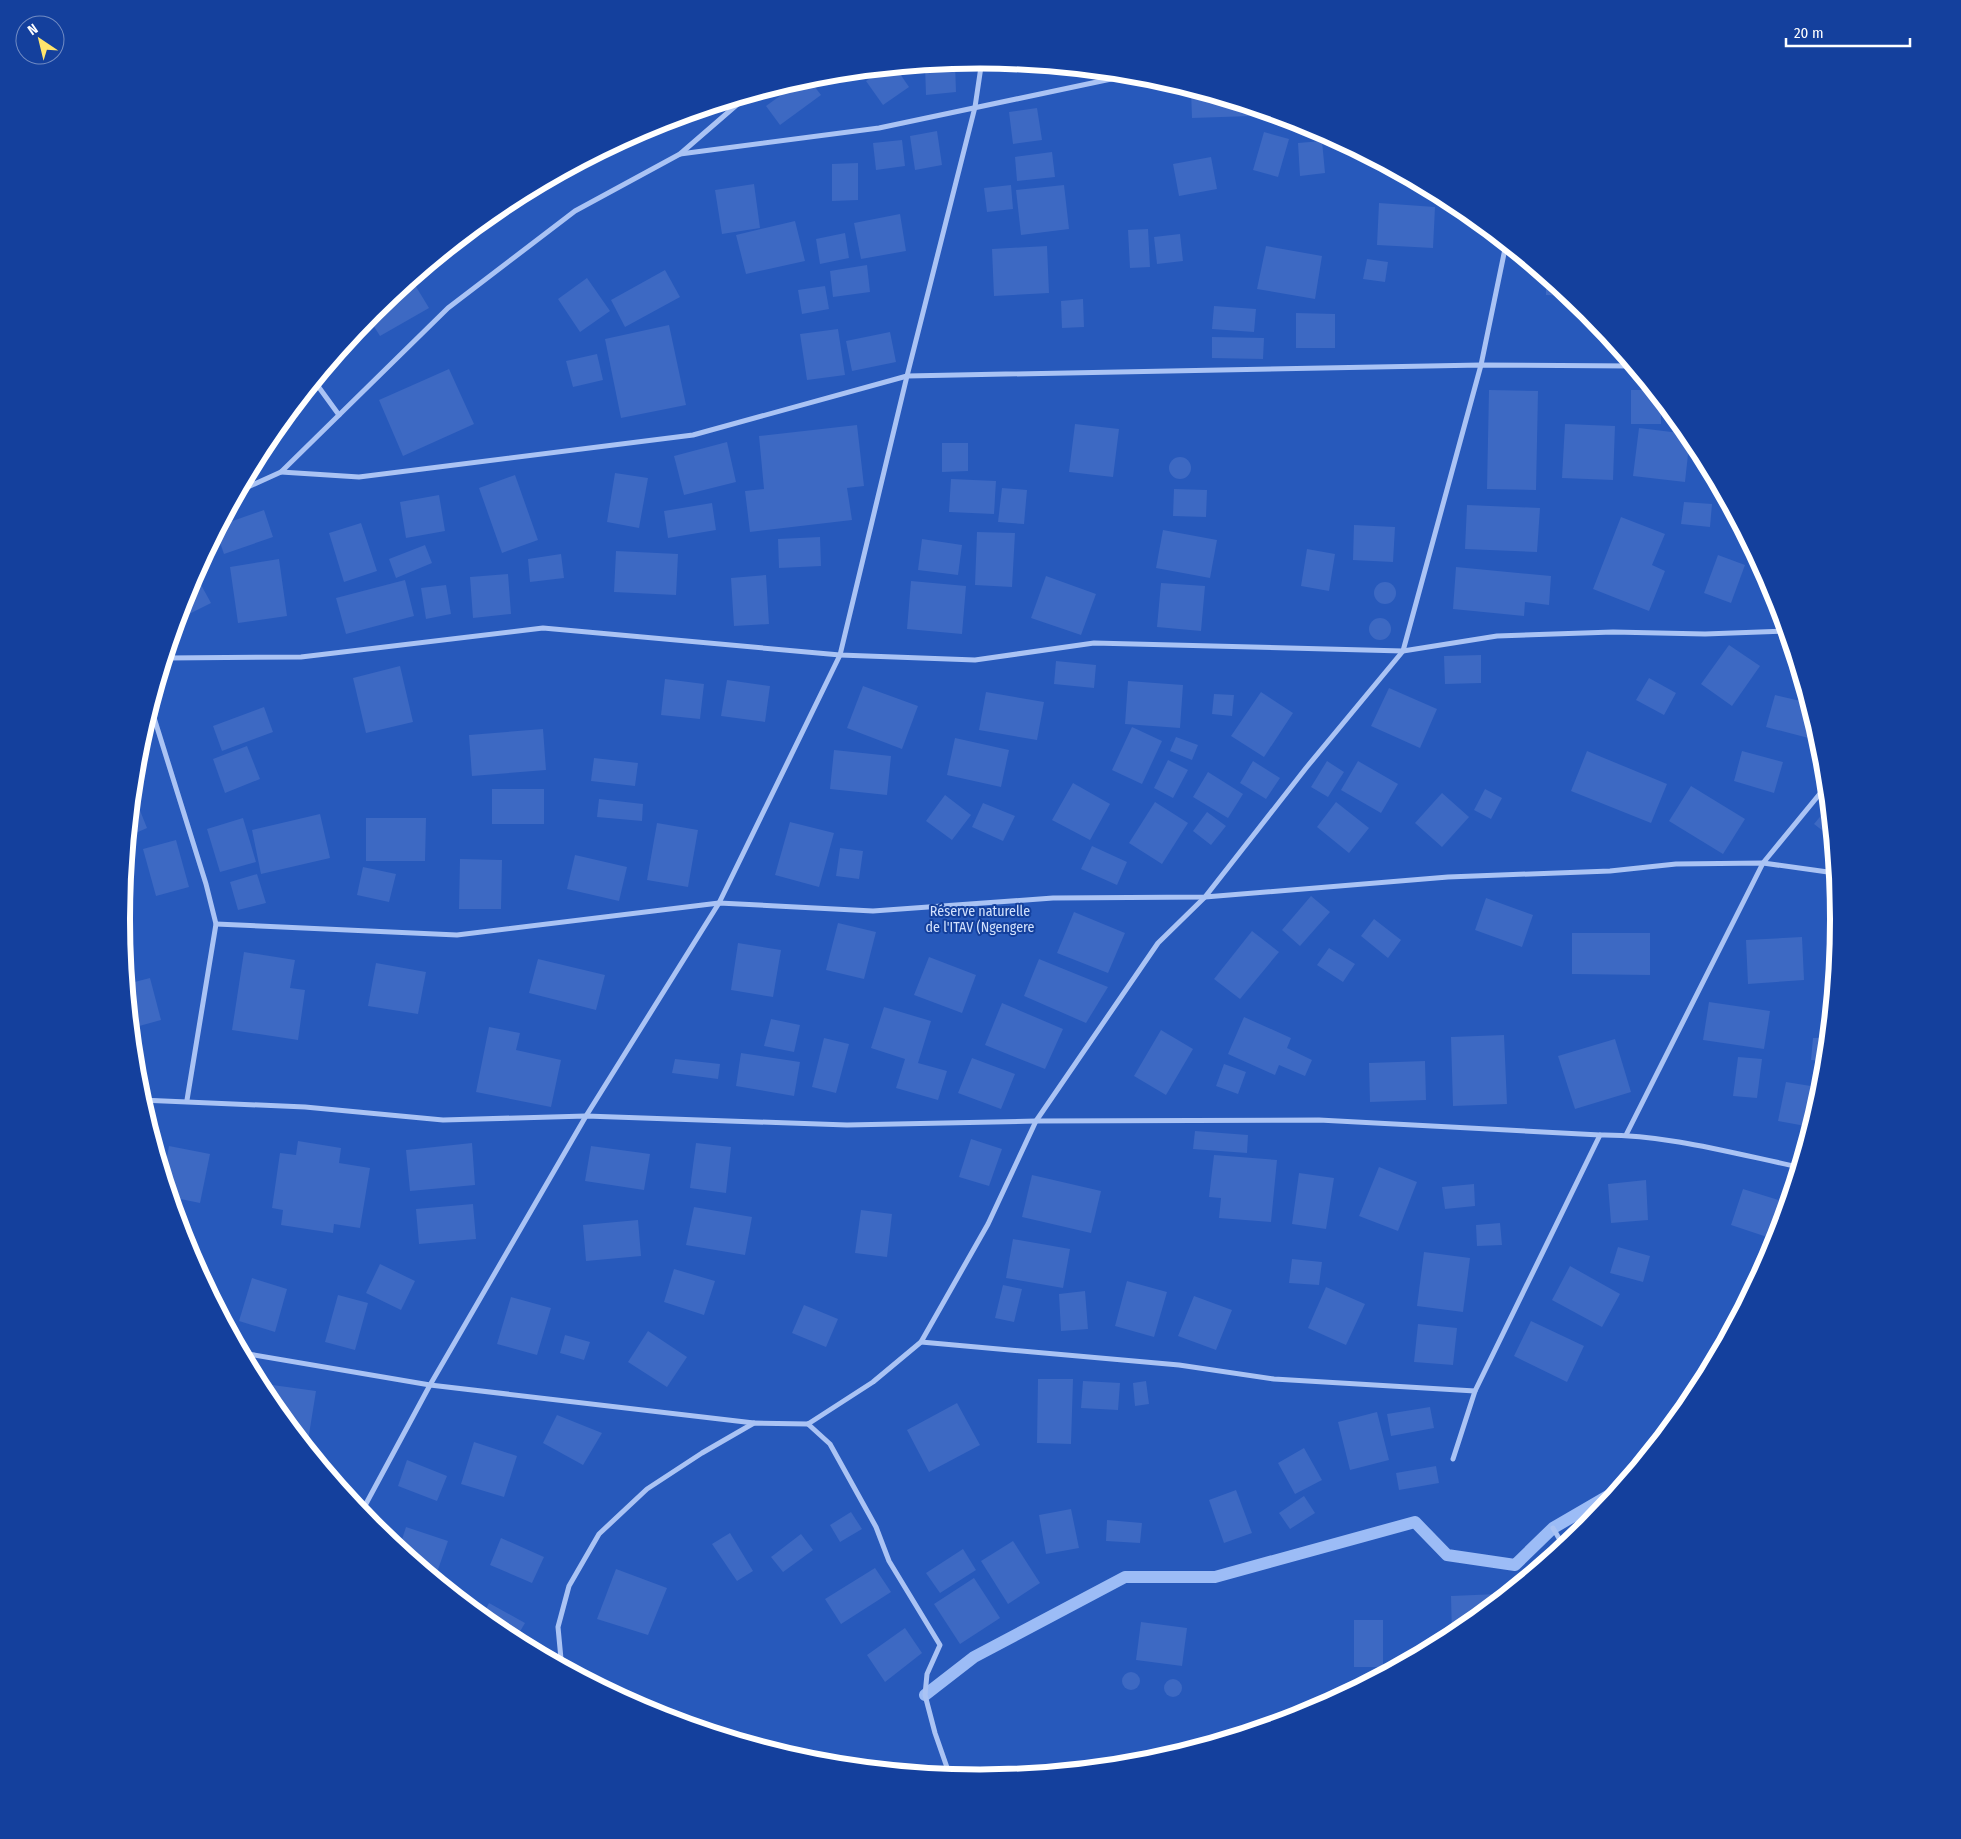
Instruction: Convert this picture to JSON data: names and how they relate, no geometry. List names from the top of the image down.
{
  "parks": ["Réserve naturelle de l'ITAV (Ngengere"],
  "scale_bar": "20 m",
  "north": "top left"
}
